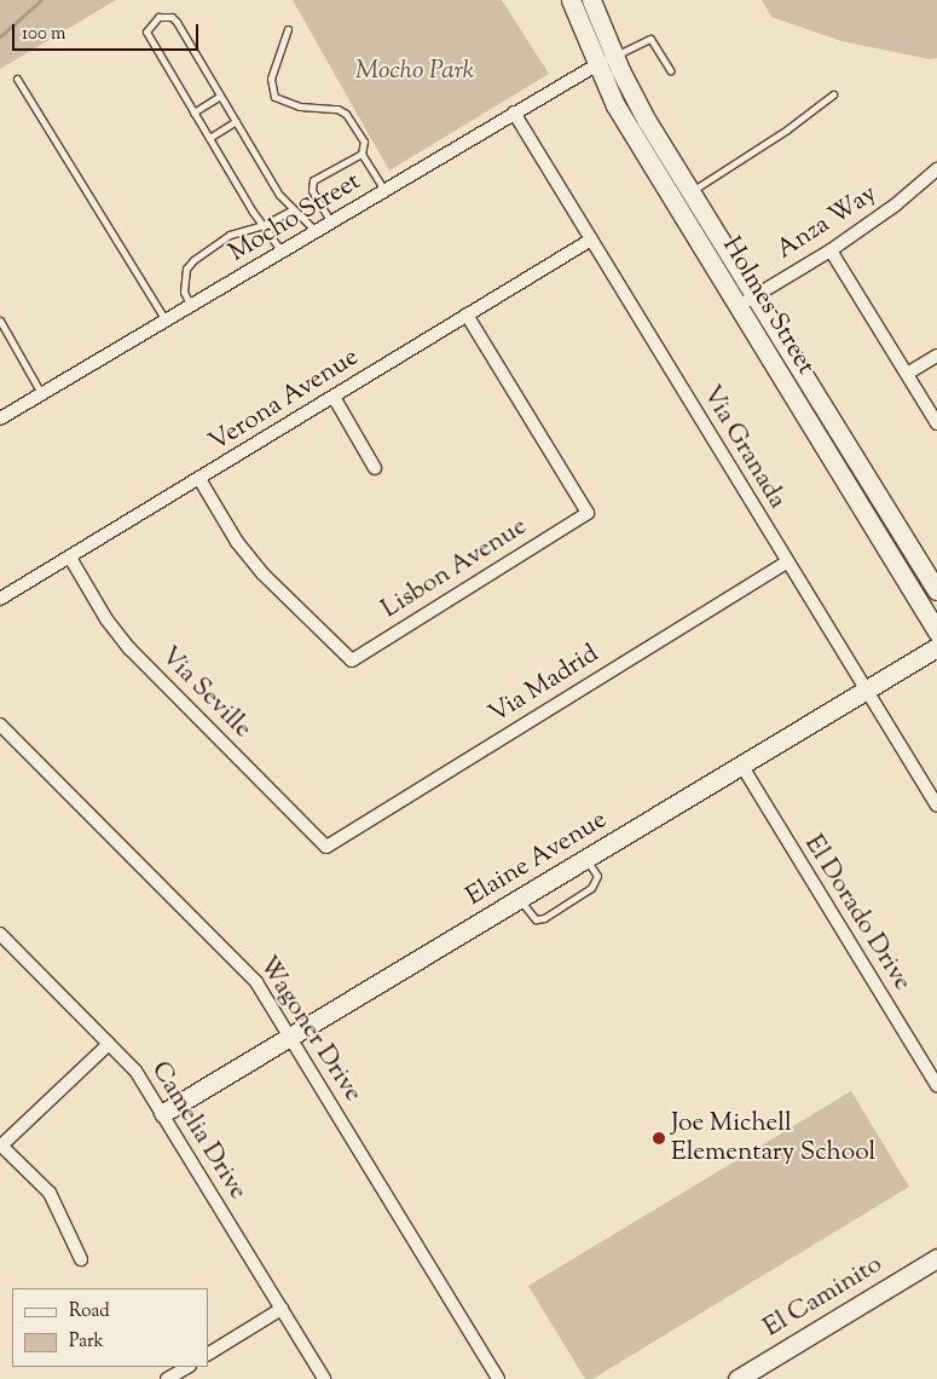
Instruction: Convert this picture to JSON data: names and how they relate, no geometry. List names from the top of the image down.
{
  "streets": {
    "main road": ["Holmes Street", "Elaine Avenue", "El Caminito"],
    "street": [
      "Mocho Street",
      "Anza Way",
      "Verona Avenue",
      "Via Granada",
      "Lisbon Avenue",
      "Via Madrid",
      "Via Seville",
      "El Dorado Drive",
      "Wagoner Drive",
      "Camelia Drive"
    ]
  },
  "crossings": [
    ["Mocho Street", "Holmes Street"],
    ["Mocho Street", "Via Granada"],
    ["Anza Way", "Holmes Street"],
    ["Verona Avenue", "Via Granada"],
    ["Verona Avenue", "Lisbon Avenue"],
    ["Verona Avenue", "Via Seville"],
    ["Via Granada", "Via Madrid"],
    ["Via Granada", "Elaine Avenue"],
    ["Via Madrid", "Via Seville"],
    ["Elaine Avenue", "El Dorado Drive"],
    ["Elaine Avenue", "Wagoner Drive"],
    ["Elaine Avenue", "Camelia Drive"]
  ],
  "parks": ["Mocho Park"],
  "places": ["Joe Michell Elementary School"],
  "legend": ["Road", "Park"],
  "scale_bar": "100 m"
}
